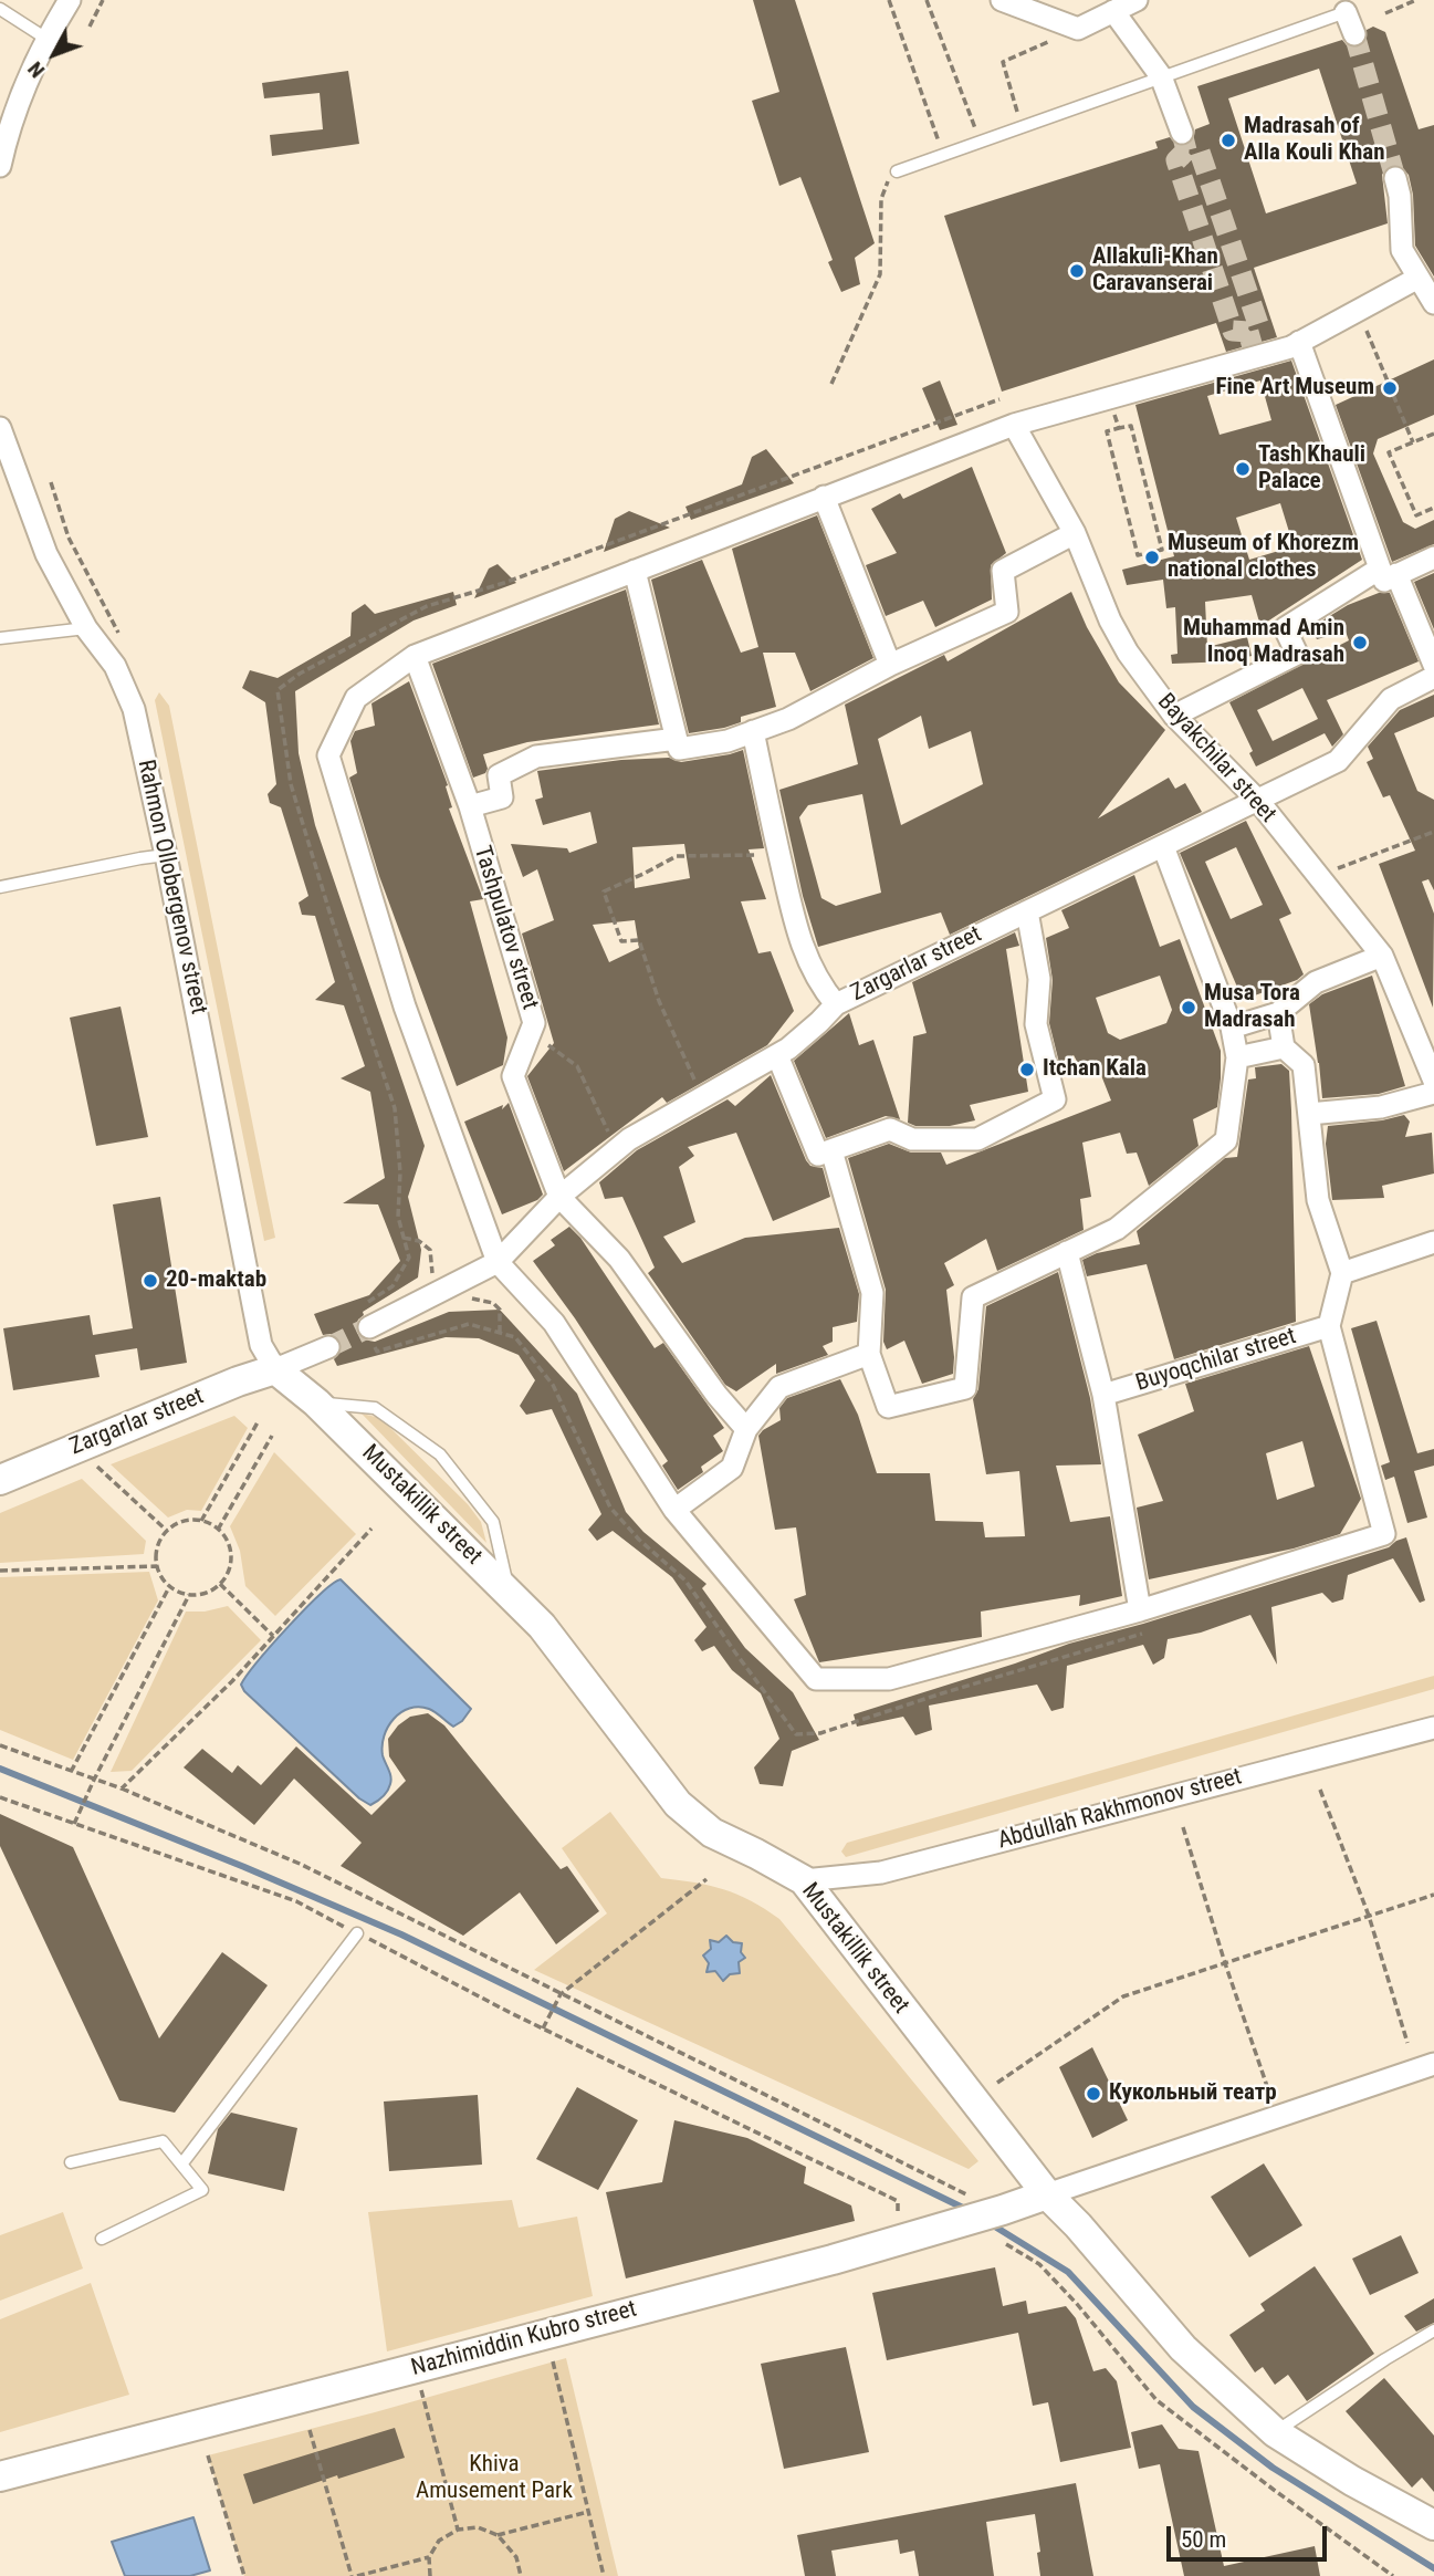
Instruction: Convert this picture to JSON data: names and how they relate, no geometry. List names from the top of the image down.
{
  "streets": {
    "main road": ["Zargarlar street", "Mustakillik street", "Nazhimiddin Kubro street"],
    "street": [
      "Bayakchilar street",
      "Rahmon Ollobergenov street",
      "Tashpulatov street",
      "Buyoqchilar street",
      "Abdullah Rakhmonov street"
    ]
  },
  "crossings": [
    ["Bayakchilar street", "Zargarlar street"],
    ["Rahmon Ollobergenov street", "Zargarlar street"],
    ["Rahmon Ollobergenov street", "Mustakillik street"],
    ["Tashpulatov street", "Zargarlar street"],
    ["Zargarlar street", "Mustakillik street"],
    ["Mustakillik street", "Abdullah Rakhmonov street"],
    ["Mustakillik street", "Nazhimiddin Kubro street"]
  ],
  "parks": ["Khiva Amusement Park"],
  "places": [
    "Madrasah of Alla Kouli Khan",
    "Allakuli-Khan Caravanserai",
    "Fine Art Museum",
    "Tash Khauli Palace",
    "Museum of Khorezm national clothes",
    "Muhammad Amin Inoq Madrasah",
    "Musa Tora Madrasah",
    "Itchan Kala",
    "20-maktab",
    "Кукольный театр"
  ],
  "scale_bar": "50 m",
  "north": "bottom left"
}
